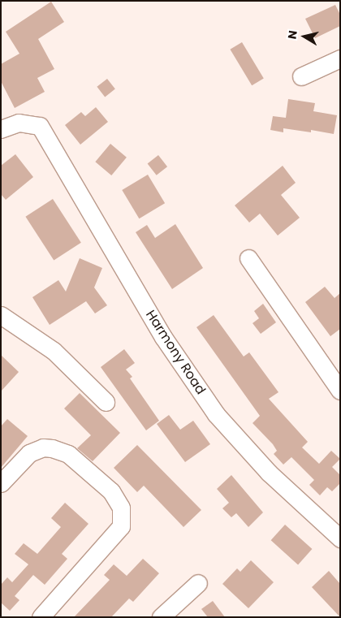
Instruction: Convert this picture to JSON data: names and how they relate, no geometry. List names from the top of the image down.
{
  "streets": {
    "street": ["Harmony Road"]
  },
  "north": "left"
}
